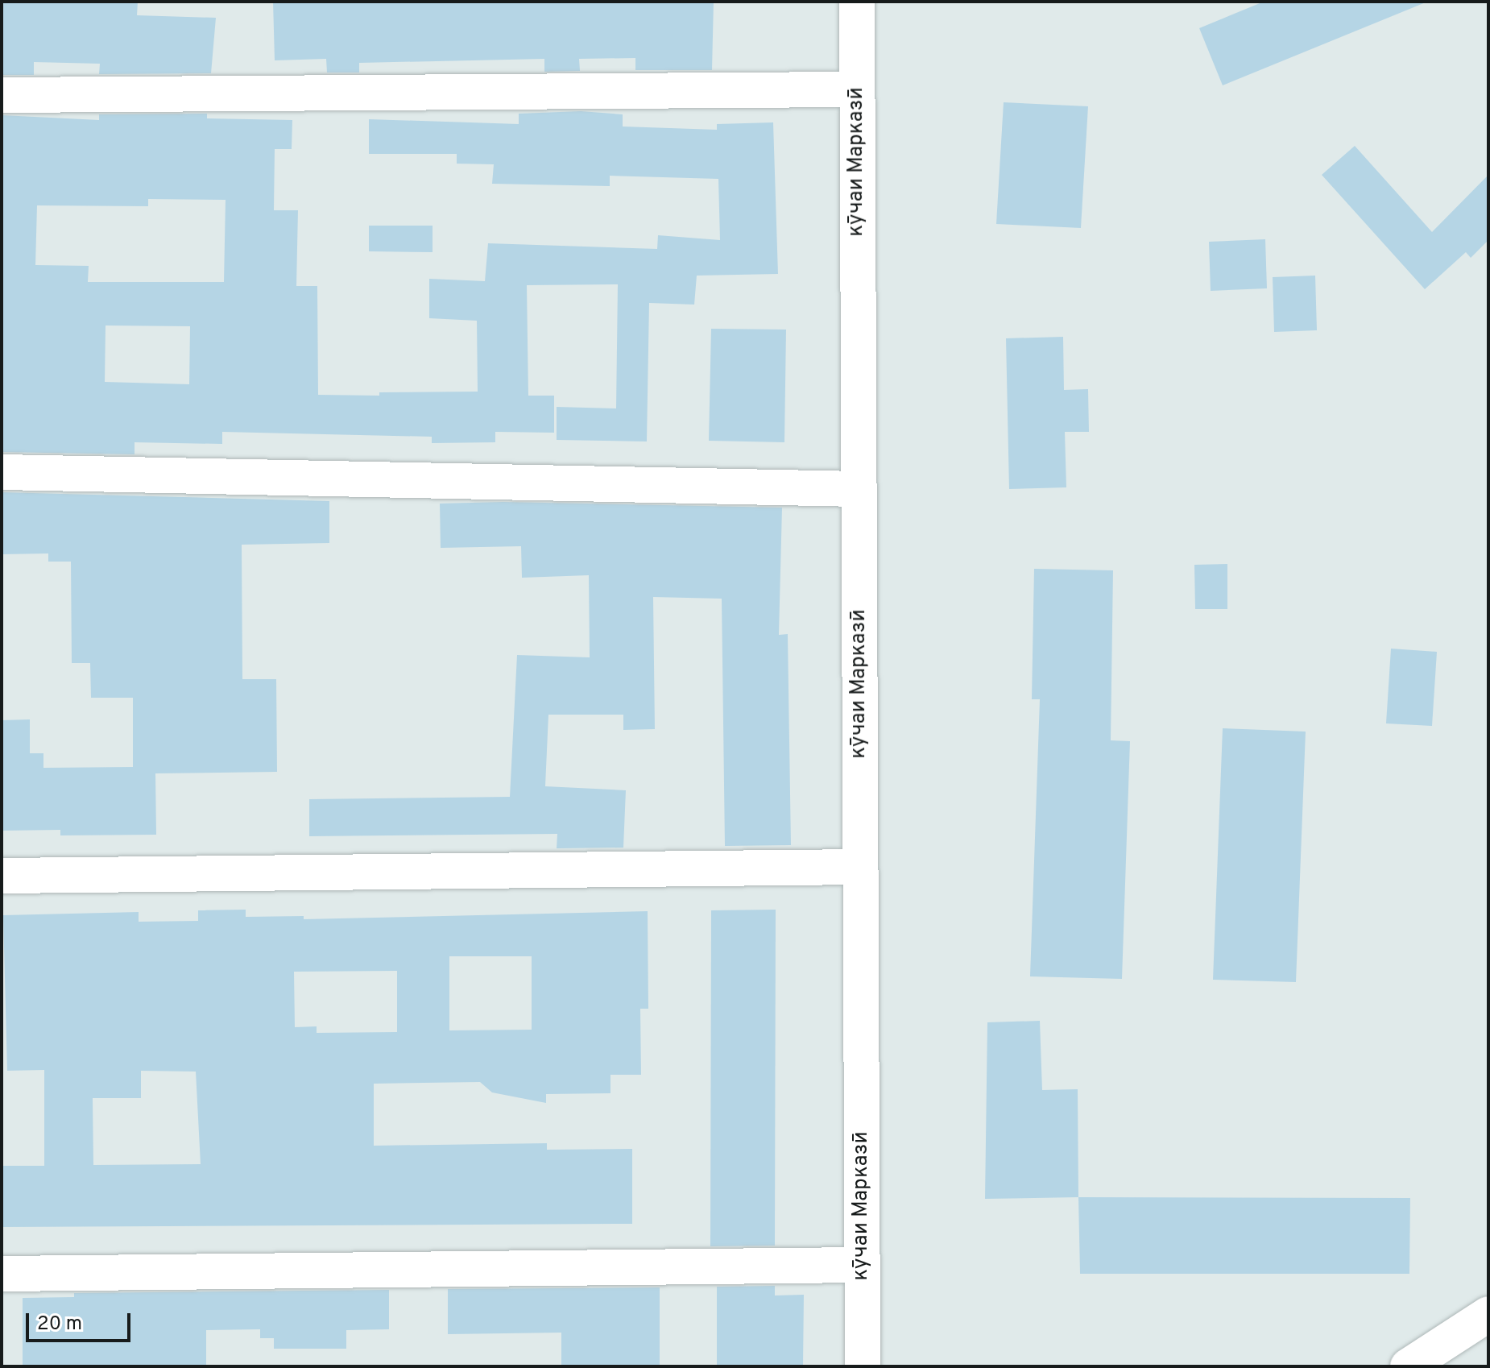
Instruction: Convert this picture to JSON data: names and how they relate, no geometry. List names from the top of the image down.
{
  "streets": {
    "street": ["кӯчаи Марказӣ"]
  },
  "scale_bar": "20 m"
}
